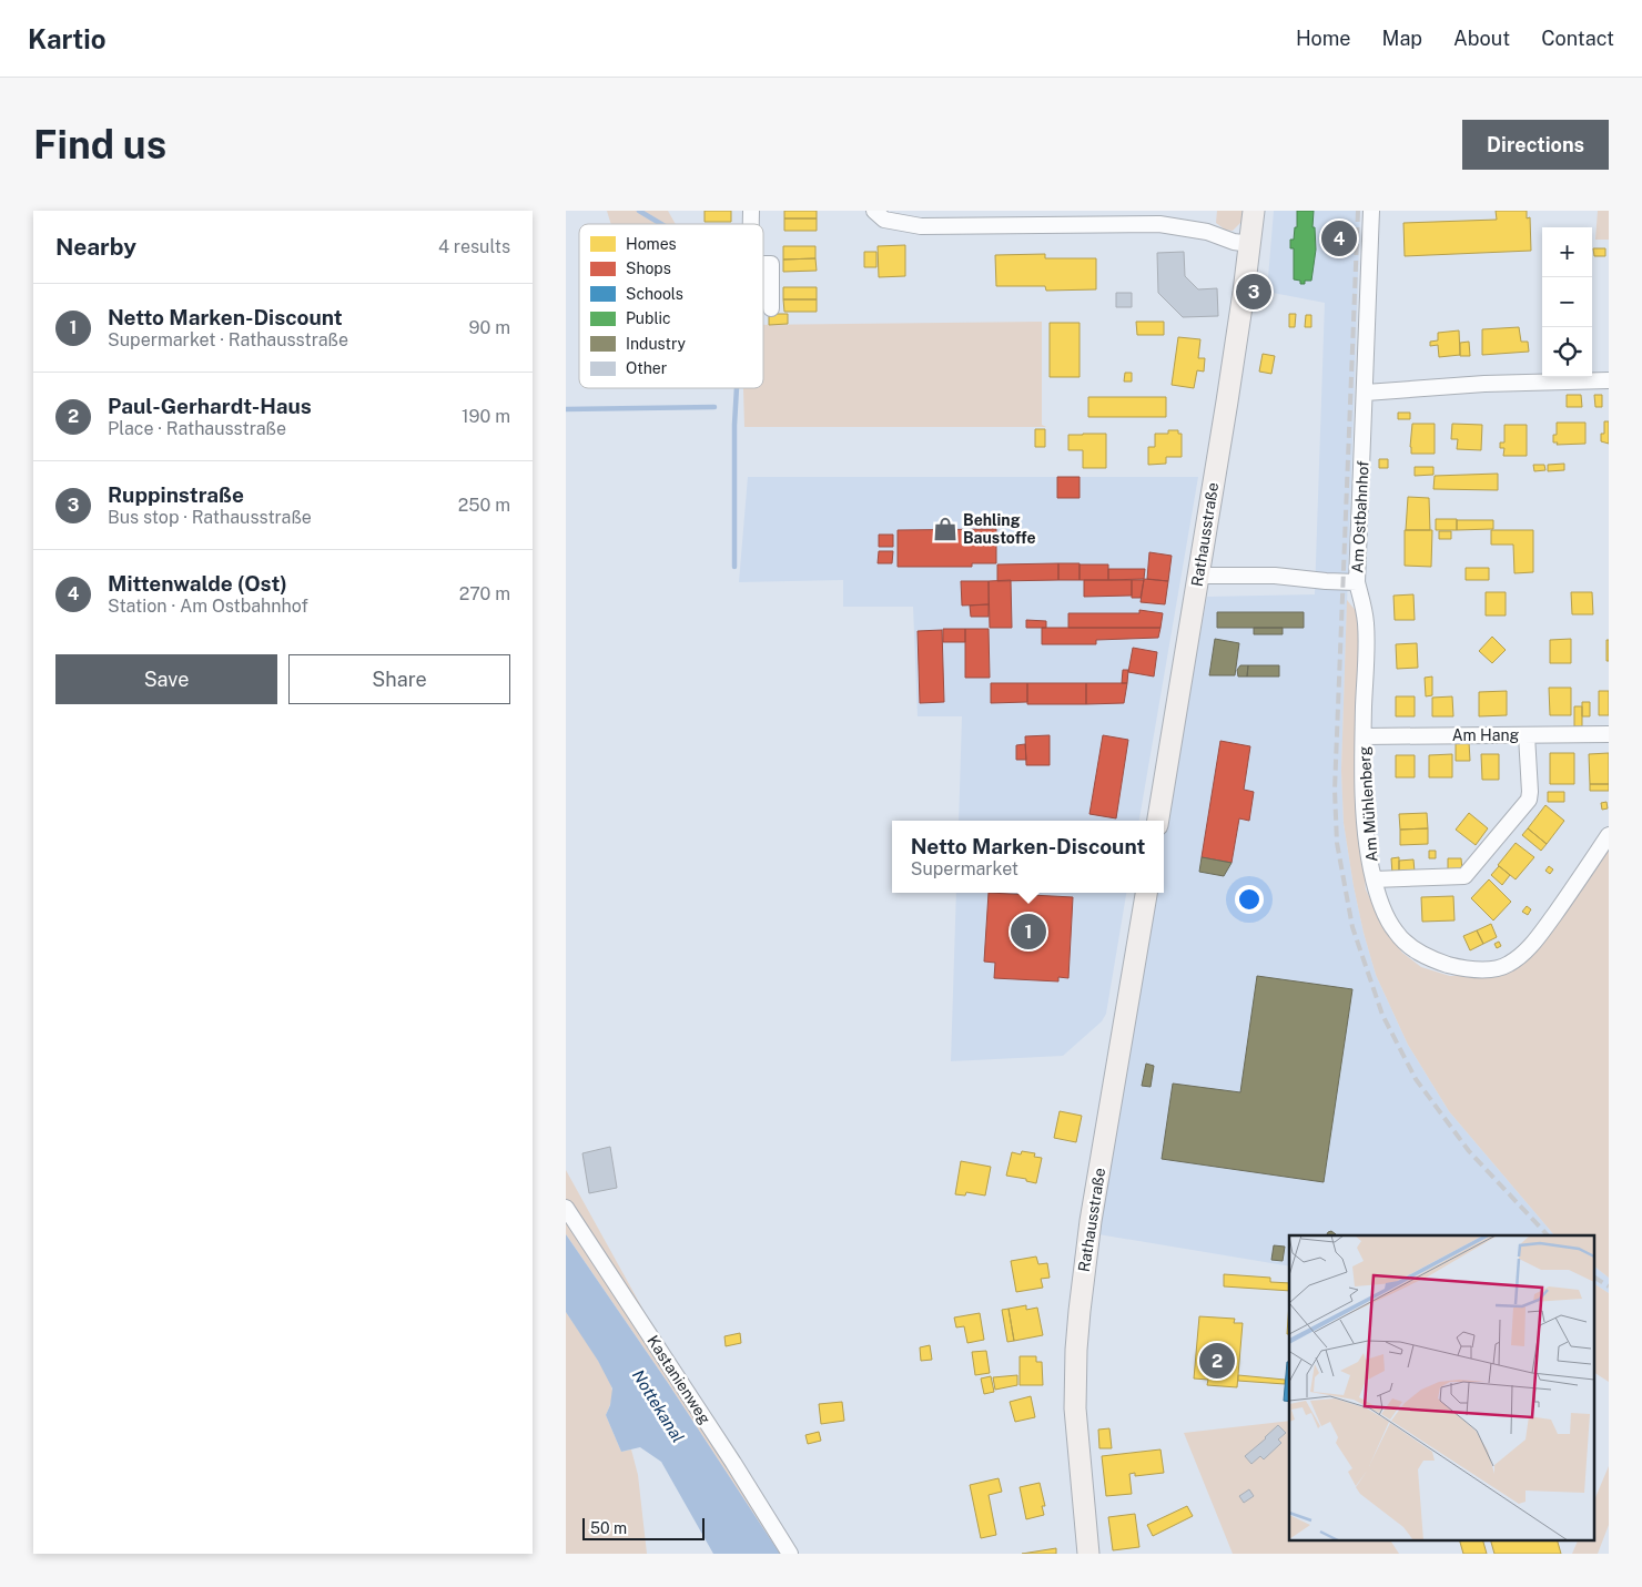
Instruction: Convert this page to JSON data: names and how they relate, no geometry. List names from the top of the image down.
{
  "streets": {
    "main road": ["Rathausstraße"],
    "street": [
      "Am Ostbahnhof",
      "Am Hang",
      "Am Mühlenberg",
      "Kastanienweg"
    ]
  },
  "crossings": [
    ["Am Ostbahnhof", "Rathausstraße"],
    ["Am Ostbahnhof", "Am Mühlenberg"],
    ["Am Hang", "Am Mühlenberg"]
  ],
  "water": ["Nottekanal"],
  "places": {
    "shop": ["Behling Baustoffe"]
  },
  "legend": [
    "Homes",
    "Shops",
    "Schools",
    "Public",
    "Industry",
    "Other"
  ],
  "scale_bar": "50 m",
  "page": {
    "header": "Kartio",
    "nav": [
      "Home",
      "Map",
      "About",
      "Contact"
    ],
    "buttons": [
      "Directions",
      ["Save", "Share"]
    ],
    "title": "Find us",
    "heading": ["Nearby", "4 results"],
    "pins": [
      "4",
      "3",
      "1",
      "2"
    ],
    "map_buttons": ["+", "−"],
    "list": [
      {
        "mark": "1",
        "name": "Netto Marken-Discount",
        "note": "Supermarket · Rathausstraße",
        "value": "90 m"
      },
      {
        "mark": "2",
        "name": "Paul-Gerhardt-Haus",
        "note": "Place · Rathausstraße",
        "value": "190 m"
      },
      {
        "mark": "3",
        "name": "Ruppinstraße",
        "note": "Bus stop · Rathausstraße",
        "value": "250 m"
      },
      {
        "mark": "4",
        "name": "Mittenwalde (Ost)",
        "note": "Station · Am Ostbahnhof",
        "value": "270 m"
      }
    ],
    "popup": ["Netto Marken-Discount", "Supermarket"],
    "scale": "50 m"
  }
}
